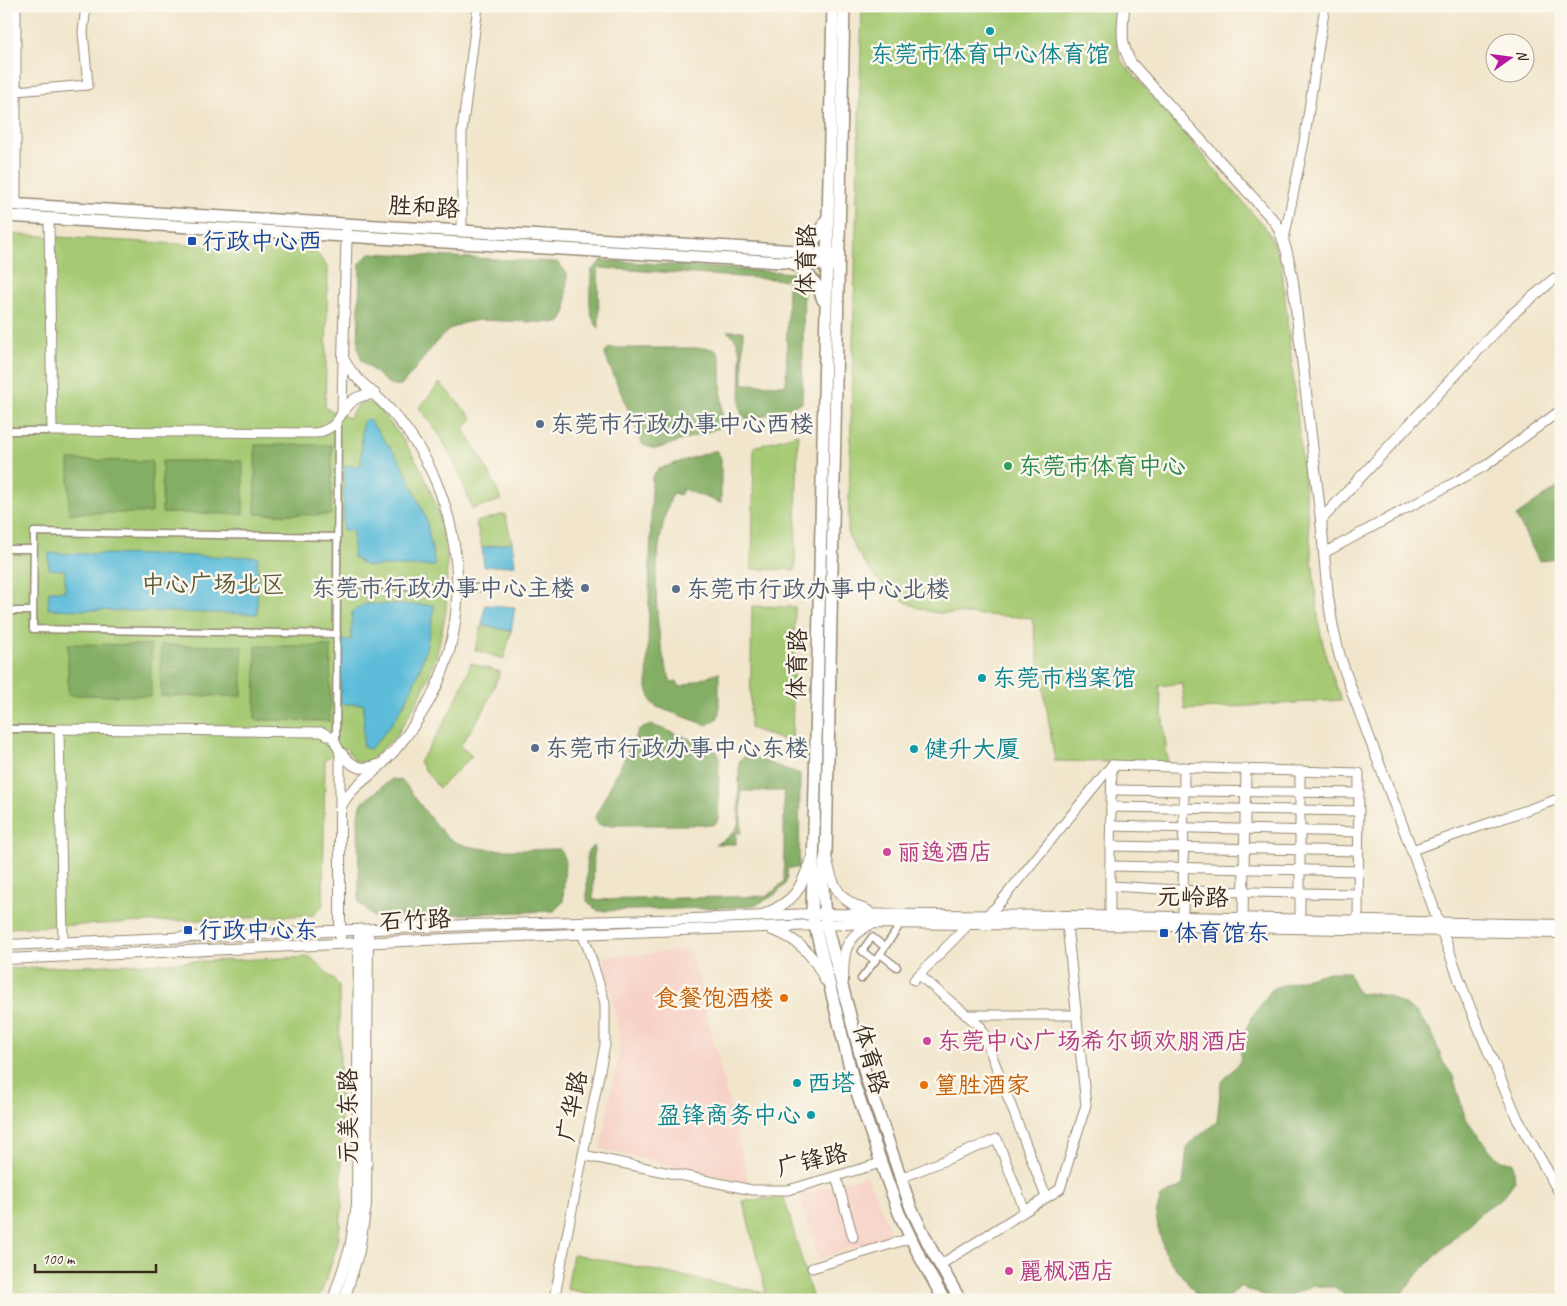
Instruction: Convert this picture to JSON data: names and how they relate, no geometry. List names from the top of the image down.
{
  "streets": {
    "main road": ["胜和路", "体育路"],
    "street": [
      "元岭路",
      "石竹路",
      "广华路",
      "元美东路",
      "广锋路"
    ]
  },
  "crossings": [
    ["胜和路", "体育路"],
    ["体育路", "元岭路"],
    ["体育路", "石竹路"],
    ["体育路", "广锋路"],
    ["元岭路", "石竹路"],
    ["石竹路", "广华路"],
    ["石竹路", "元美东路"],
    ["广华路", "广锋路"]
  ],
  "parks": ["中心广场北区"],
  "places": {
    "other": [
      "东莞市体育中心体育馆",
      "东莞市行政办事中心西楼",
      "东莞市体育中心",
      "东莞市行政办事中心主楼",
      "东莞市行政办事中心北楼",
      "东莞市档案馆",
      "东莞市行政办事中心东楼",
      "健升大厦",
      "丽逸酒店",
      "食餐饱酒楼",
      "东莞中心广场希尔顿欢朋酒店",
      "西塔",
      "篁胜酒家",
      "盈锋商务中心",
      "麗枫酒店"
    ],
    "transit": ["行政中心西", "行政中心东", "体育馆东"]
  },
  "scale_bar": "100 m",
  "north": "right"
}
